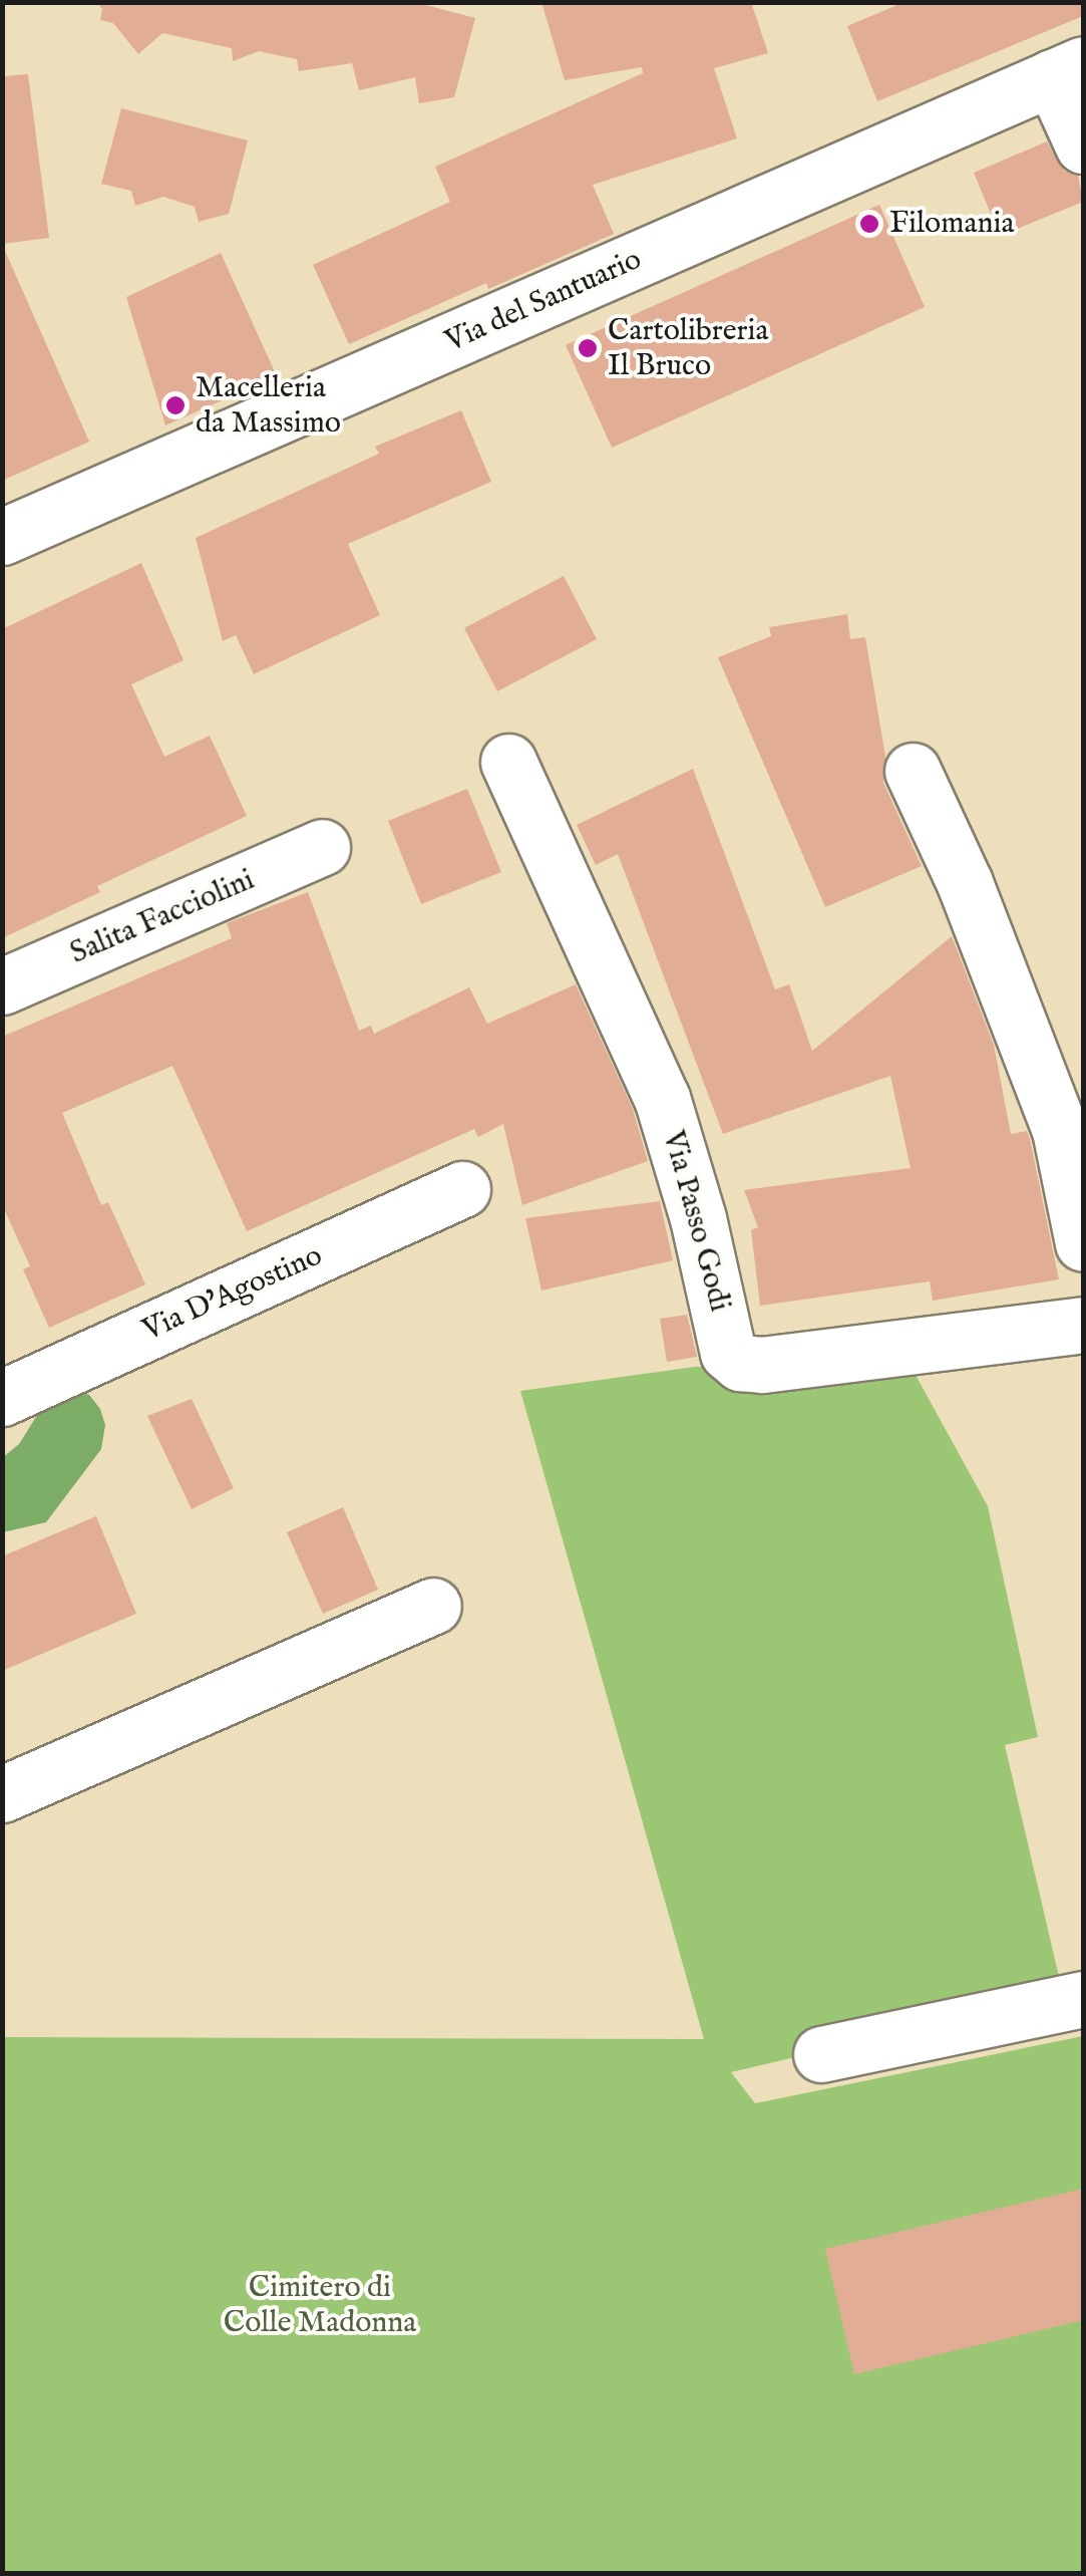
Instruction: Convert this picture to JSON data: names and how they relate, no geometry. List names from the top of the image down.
{
  "streets": {
    "street": [
      "Via del Santuario",
      "Salita Facciolini",
      "Via Passo Godi",
      "Via D'Agostino"
    ]
  },
  "parks": ["Cimitero di Colle Madonna"],
  "places": ["Filomania", "Cartolibreria Il Bruco", "Macelleria da Massimo"]
}
